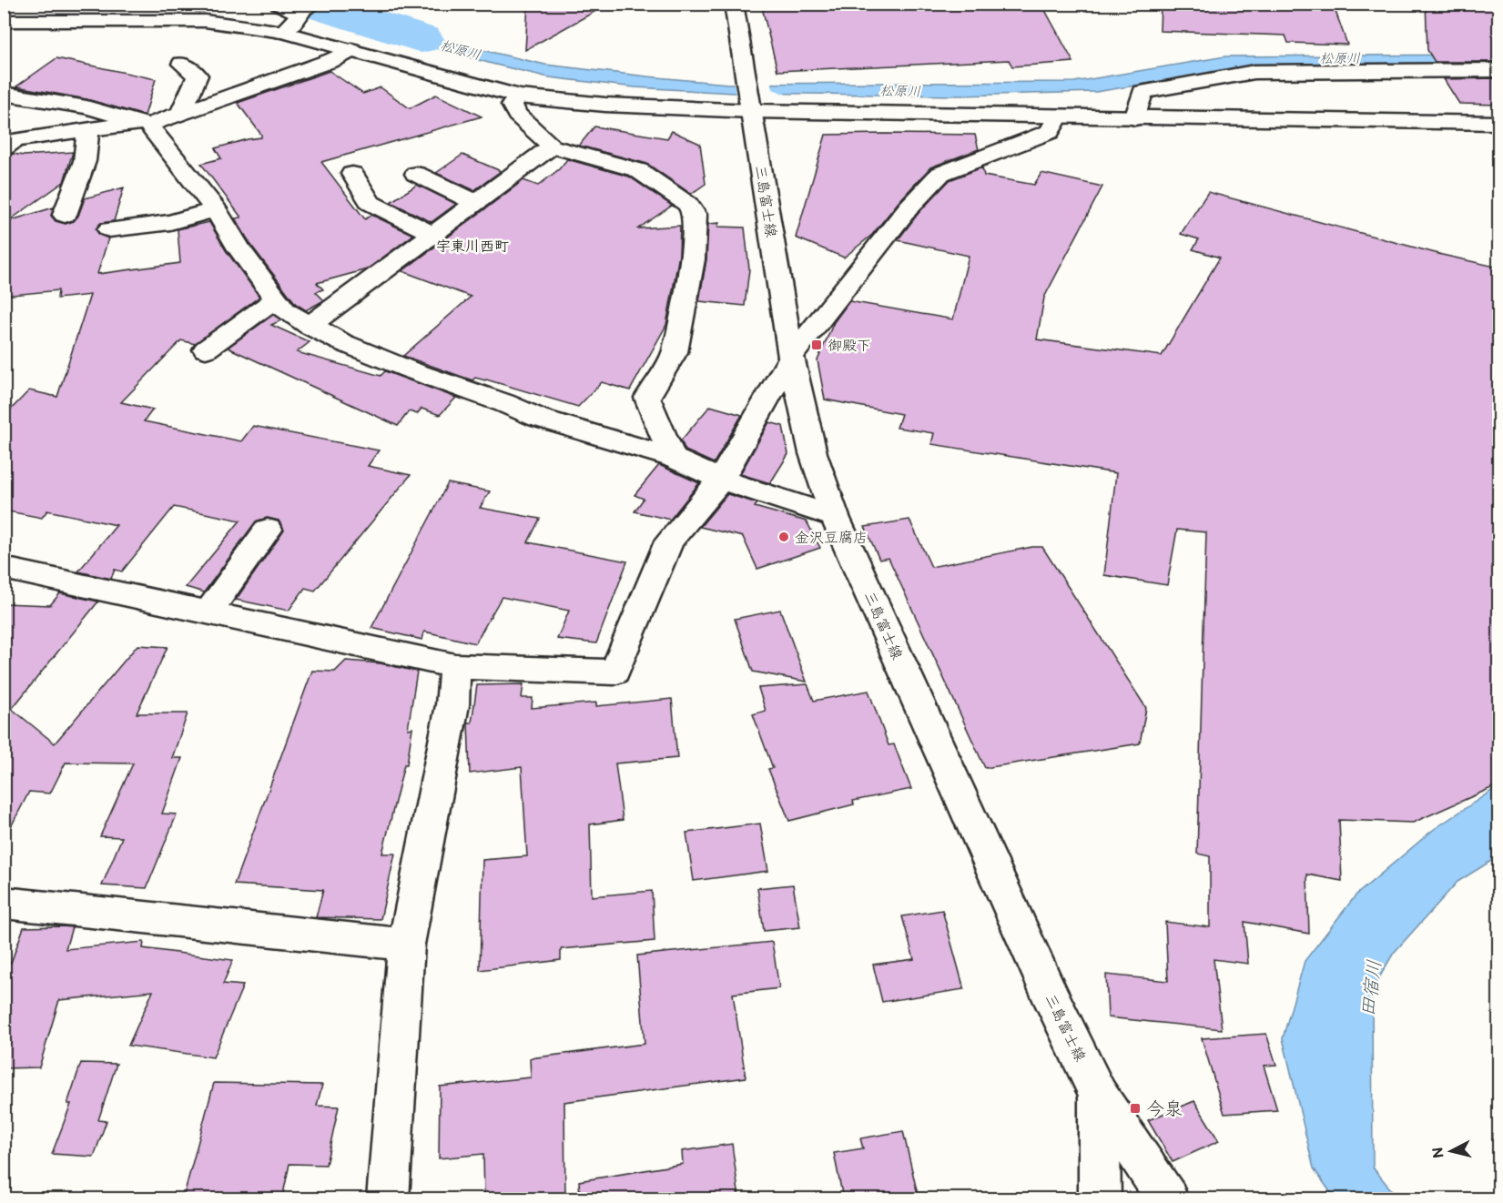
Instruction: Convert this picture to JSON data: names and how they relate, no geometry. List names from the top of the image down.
{
  "streets": {
    "street": ["三島富士線"]
  },
  "districts": ["宇東川西町"],
  "water": ["松原川", "田宿川"],
  "places": {
    "transit": ["御殿下", "今泉"],
    "other": ["金沢豆腐店"]
  },
  "north": "left"
}
